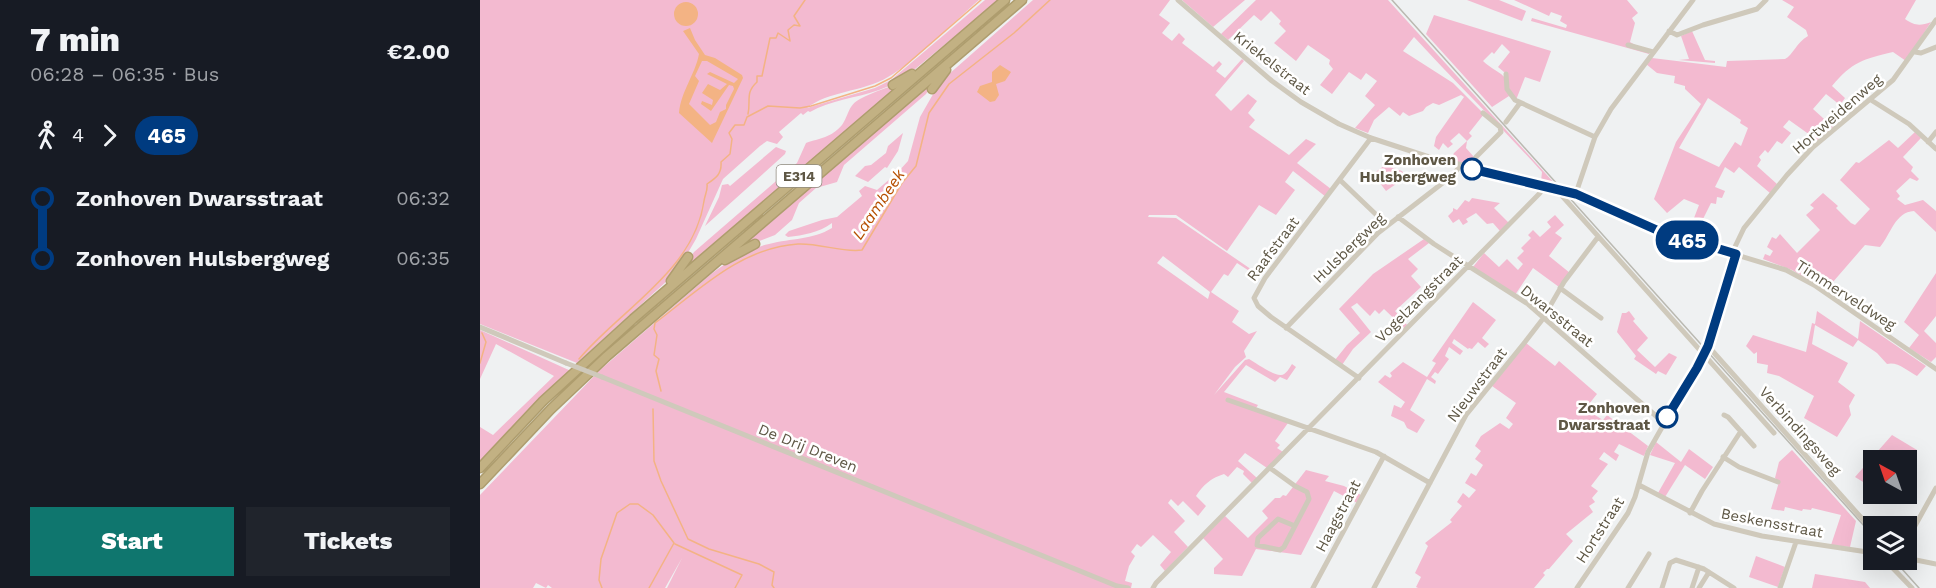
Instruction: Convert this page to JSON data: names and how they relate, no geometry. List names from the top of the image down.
{
  "streets": {
    "highway": ["E314"],
    "street": [
      "Kriekelstraat",
      "Hortweidenweg",
      "Hulsbergweg",
      "Raafstraat",
      "Timmerveldweg",
      "Vogelzangstraat",
      "Dwarsstraat",
      "Nieuwstraat",
      "Verbindingsweg",
      "De Drij Dreven",
      "Haagstraat",
      "Beskensstraat",
      "Hortstraat"
    ]
  },
  "crossings": [
    ["Kriekelstraat", "Hortweidenweg"],
    ["Kriekelstraat", "Hulsbergweg"],
    ["Kriekelstraat", "Raafstraat"],
    ["Kriekelstraat", "Timmerveldweg"],
    ["Kriekelstraat", "Vogelzangstraat"],
    ["Hortweidenweg", "Timmerveldweg"],
    ["Hortweidenweg", "Verbindingsweg"],
    ["Hortweidenweg", "Hortstraat"],
    ["Hulsbergweg", "Raafstraat"],
    ["Hulsbergweg", "Dwarsstraat"],
    ["Raafstraat", "Vogelzangstraat"],
    ["Vogelzangstraat", "Dwarsstraat"],
    ["Dwarsstraat", "Nieuwstraat"],
    ["Dwarsstraat", "Hortstraat"],
    ["Verbindingsweg", "Hortstraat"],
    ["Beskensstraat", "Hortstraat"]
  ],
  "water": ["Laambeek"],
  "places": ["Zonhoven Hulsbergweg", "Zonhoven Dwarsstraat"],
  "lines": ["bus line 465"],
  "north": "top left",
  "page": {
    "heading": ["7 min", "06:28 – 06:35 · Bus", "€2.00"],
    "on_map": "465",
    "legs": ["4", "465"],
    "list": [
      {
        "name": "Zonhoven Dwarsstraat",
        "value": "06:32"
      },
      {
        "name": "Zonhoven Hulsbergweg",
        "value": "06:35"
      }
    ],
    "buttons": ["Start", "Tickets"]
  }
}
